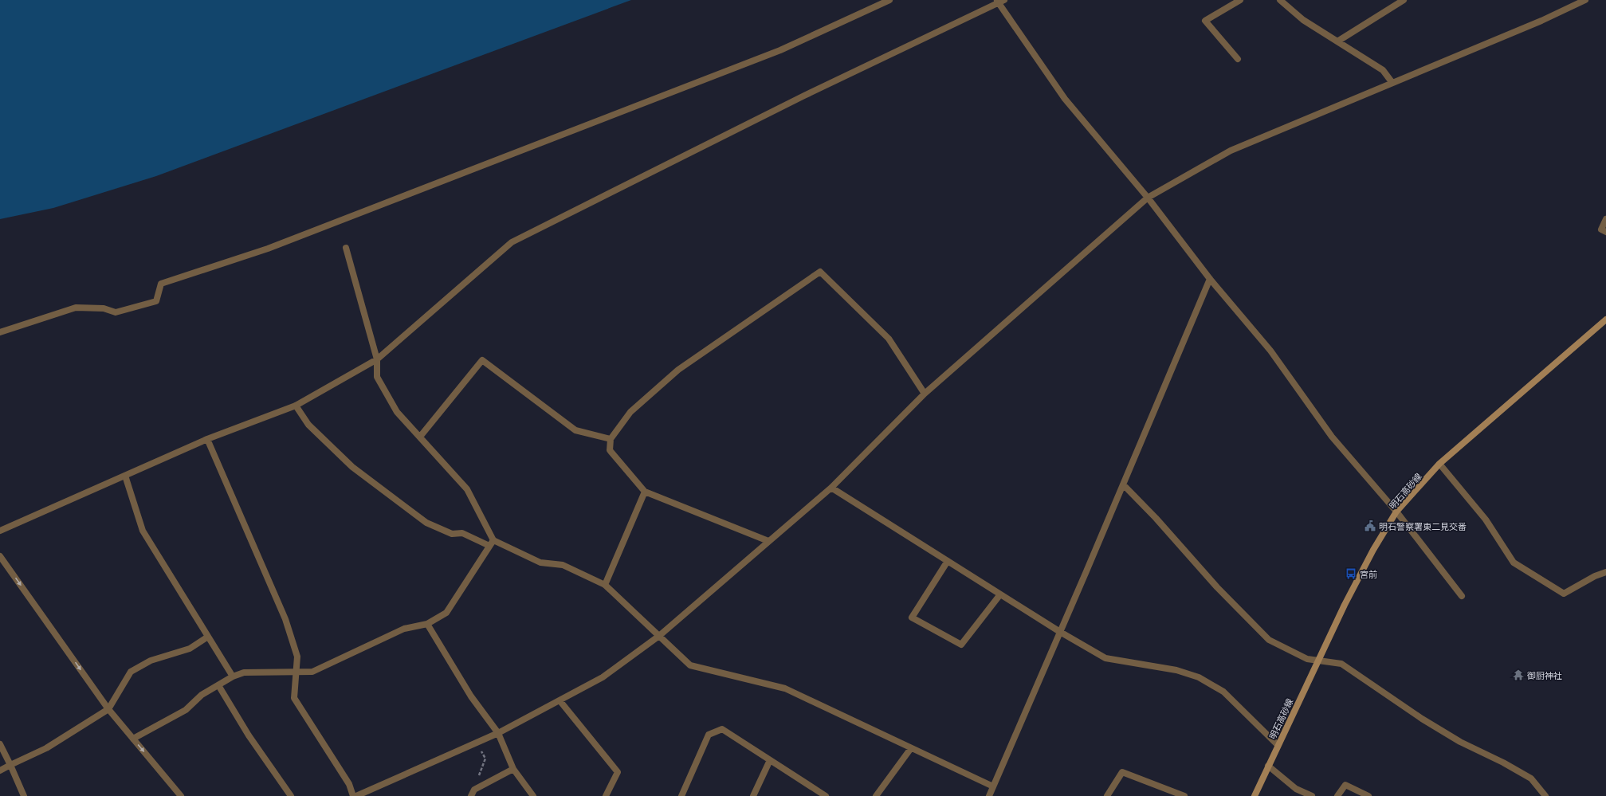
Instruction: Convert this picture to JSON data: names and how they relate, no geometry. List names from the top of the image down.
{
  "streets": {
    "main road": ["明石高砂線"]
  },
  "places": {
    "public building": ["明石警察署東二見交番"],
    "bus stop": ["宮前"],
    "temple": ["御厨神社"]
  }
}
